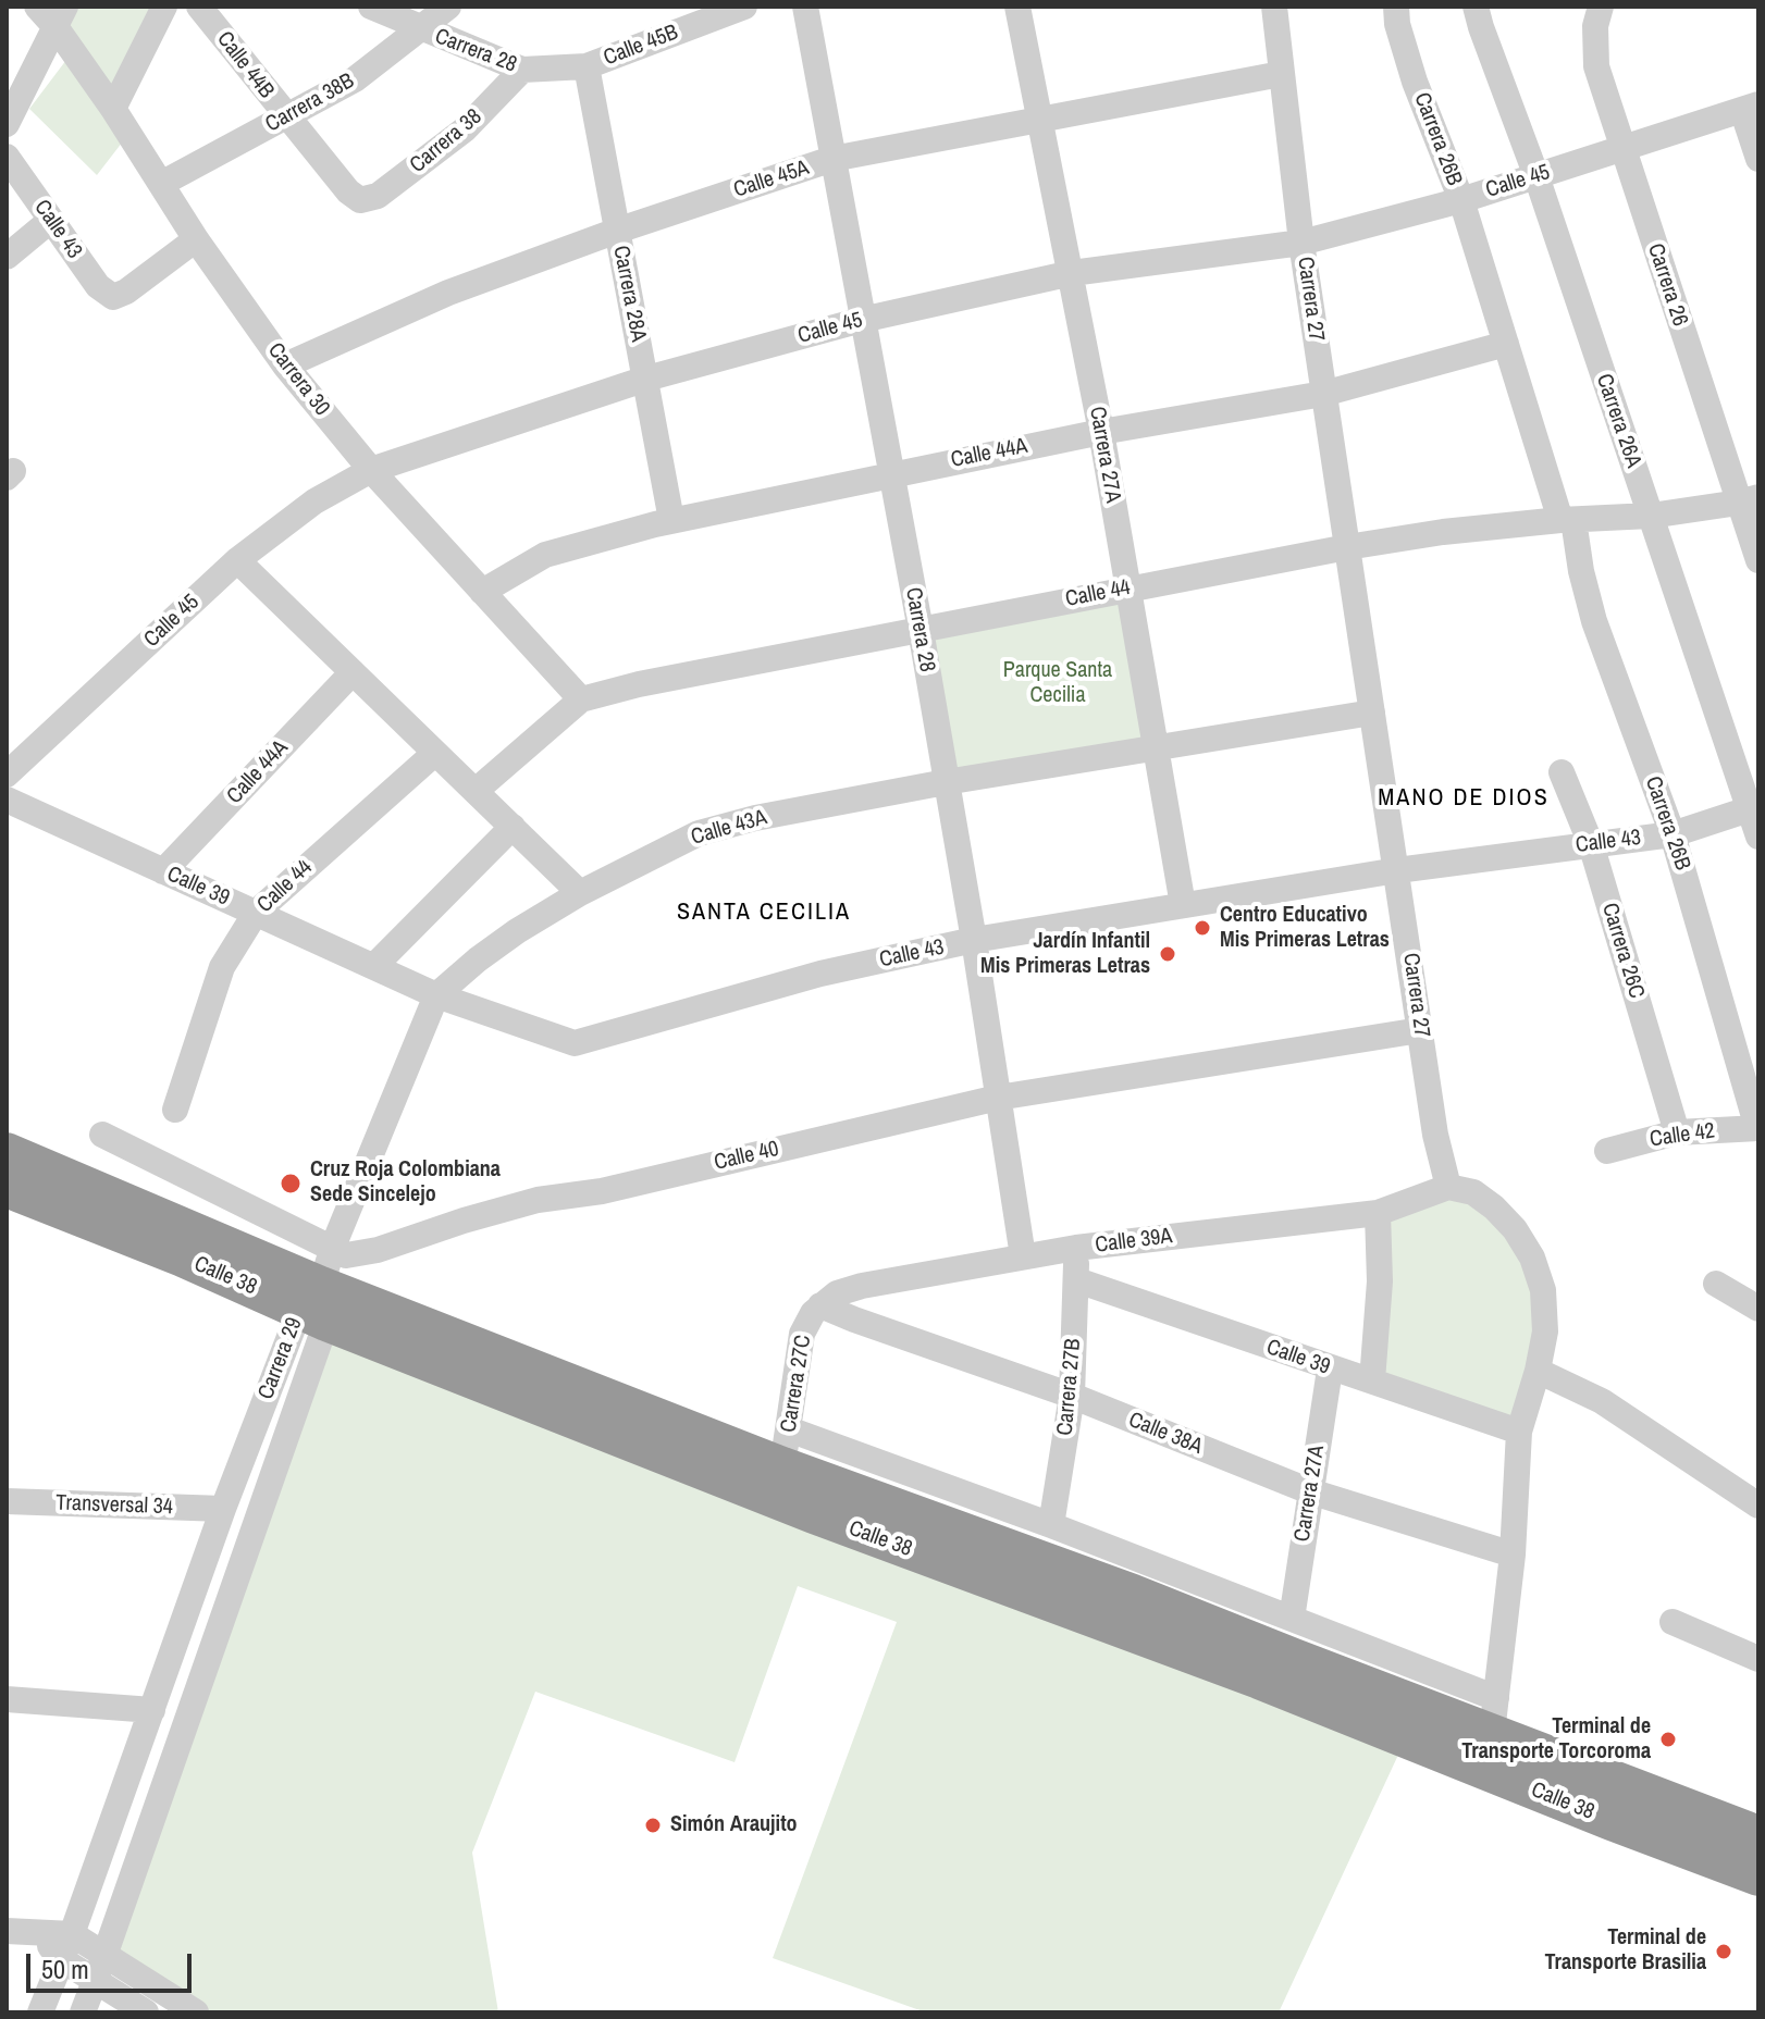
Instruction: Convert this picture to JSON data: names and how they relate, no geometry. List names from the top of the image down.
{
  "streets": {
    "highway": ["Calle 38"],
    "street": [
      "Calle 45B",
      "Carrera 28",
      "Calle 44B",
      "Carrera 38B",
      "Carrera 26B",
      "Carrera 38",
      "Calle 45A",
      "Calle 45",
      "Calle 43",
      "Carrera 26",
      "Carrera 28A",
      "Carrera 27",
      "Carrera 30",
      "Carrera 26A",
      "Calle 44A",
      "Carrera 27A",
      "Calle 44",
      "Calle 43A",
      "Calle 39",
      "Carrera 26C",
      "Calle 42",
      "Calle 40",
      "Calle 39A",
      "Carrera 29",
      "Carrera 27C",
      "Carrera 27B",
      "Calle 38A",
      "Transversal 34"
    ]
  },
  "crossings": [
    ["Calle 45B", "Carrera 28"],
    ["Calle 45B", "Carrera 28A"],
    ["Carrera 28", "Carrera 38B"],
    ["Carrera 28", "Carrera 38"],
    ["Carrera 28", "Calle 45A"],
    ["Carrera 28", "Calle 45"],
    ["Carrera 28", "Calle 43"],
    ["Carrera 28", "Carrera 28A"],
    ["Carrera 28", "Calle 44A"],
    ["Carrera 28", "Calle 44"],
    ["Carrera 28", "Calle 43A"],
    ["Carrera 28", "Calle 40"],
    ["Carrera 28", "Calle 39A"],
    ["Calle 44B", "Carrera 38B"],
    ["Calle 44B", "Carrera 38"],
    ["Carrera 38B", "Carrera 30"],
    ["Carrera 26B", "Calle 45"],
    ["Carrera 26B", "Calle 43"],
    ["Carrera 26B", "Calle 44A"],
    ["Carrera 26B", "Calle 44"],
    ["Carrera 26B", "Calle 42"],
    ["Calle 45A", "Carrera 28A"],
    ["Calle 45A", "Carrera 27"],
    ["Calle 45A", "Carrera 30"],
    ["Calle 45A", "Carrera 27A"],
    ["Calle 45", "Carrera 26"],
    ["Calle 45", "Carrera 28A"],
    ["Calle 45", "Carrera 27"],
    ["Calle 45", "Carrera 30"],
    ["Calle 45", "Carrera 26A"],
    ["Calle 45", "Carrera 27A"],
    ["Calle 43", "Carrera 27"],
    ["Calle 43", "Carrera 30"],
    ["Calle 43", "Carrera 26A"],
    ["Calle 43", "Carrera 27A"],
    ["Calle 43", "Calle 43A"],
    ["Calle 43", "Calle 39"],
    ["Calle 43", "Carrera 26C"],
    ["Carrera 26", "Calle 44"],
    ["Carrera 28A", "Calle 44A"],
    ["Carrera 27", "Calle 44A"],
    ["Carrera 27", "Calle 44"],
    ["Carrera 27", "Calle 43A"],
    ["Carrera 27", "Calle 40"],
    ["Carrera 27", "Calle 39A"],
    ["Carrera 30", "Calle 44A"],
    ["Carrera 30", "Calle 44"],
    ["Carrera 26A", "Calle 44"],
    ["Calle 44A", "Carrera 27A"],
    ["Calle 44A", "Calle 39"],
    ["Carrera 27A", "Calle 44"],
    ["Carrera 27A", "Calle 43A"],
    ["Carrera 27A", "Calle 39"],
    ["Carrera 27A", "Calle 38A"],
    ["Calle 44", "Calle 39"],
    ["Calle 43A", "Calle 39"],
    ["Calle 43A", "Calle 40"],
    ["Calle 43A", "Calle 38"],
    ["Calle 43A", "Carrera 29"],
    ["Calle 39", "Carrera 27B"],
    ["Carrera 26C", "Calle 42"],
    ["Calle 39A", "Carrera 27C"],
    ["Calle 39A", "Carrera 27B"],
    ["Calle 39A", "Calle 38A"],
    ["Calle 38", "Carrera 29"],
    ["Calle 38", "Carrera 27C"],
    ["Carrera 29", "Transversal 34"],
    ["Carrera 27C", "Calle 38A"],
    ["Carrera 27B", "Calle 38A"]
  ],
  "districts": ["MANO DE DIOS", "SANTA CECILIA"],
  "parks": ["Parque Santa Cecilia"],
  "places": [
    "Centro Educativo Mis Primeras Letras",
    "Jardín Infantil Mis Primeras Letras",
    "Cruz Roja Colombiana Sede Sincelejo",
    "Terminal de Transporte Torcoroma",
    "Simón Araujito",
    "Terminal de Transporte Brasilia"
  ],
  "scale_bar": "50 m"
}
